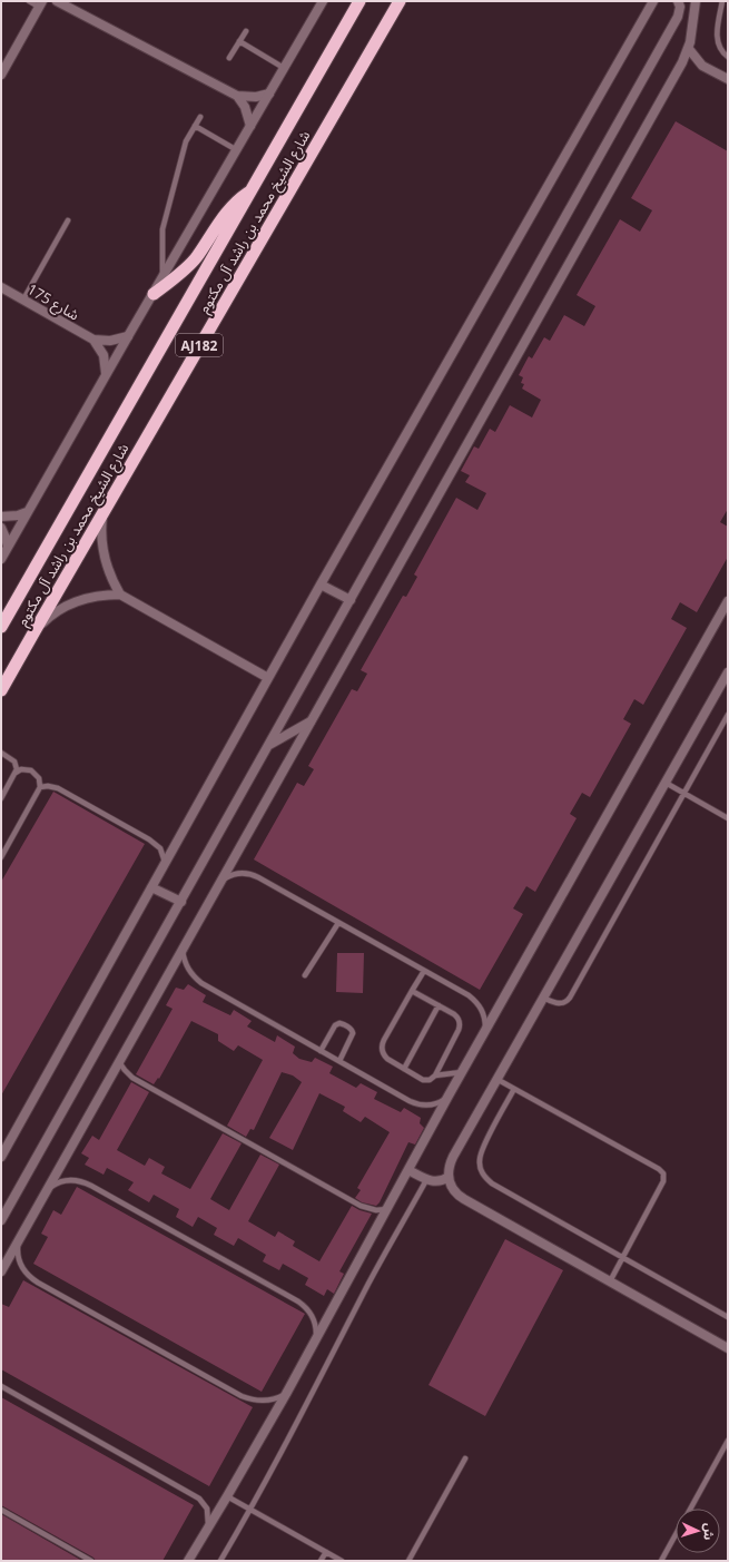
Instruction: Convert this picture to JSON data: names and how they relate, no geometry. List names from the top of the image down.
{
  "streets": {
    "highway": ["شارع الشيخ محمد بن راشد آل مكتوم", "AJ182"],
    "street": ["شارع 175"]
  },
  "north": "right"
}
